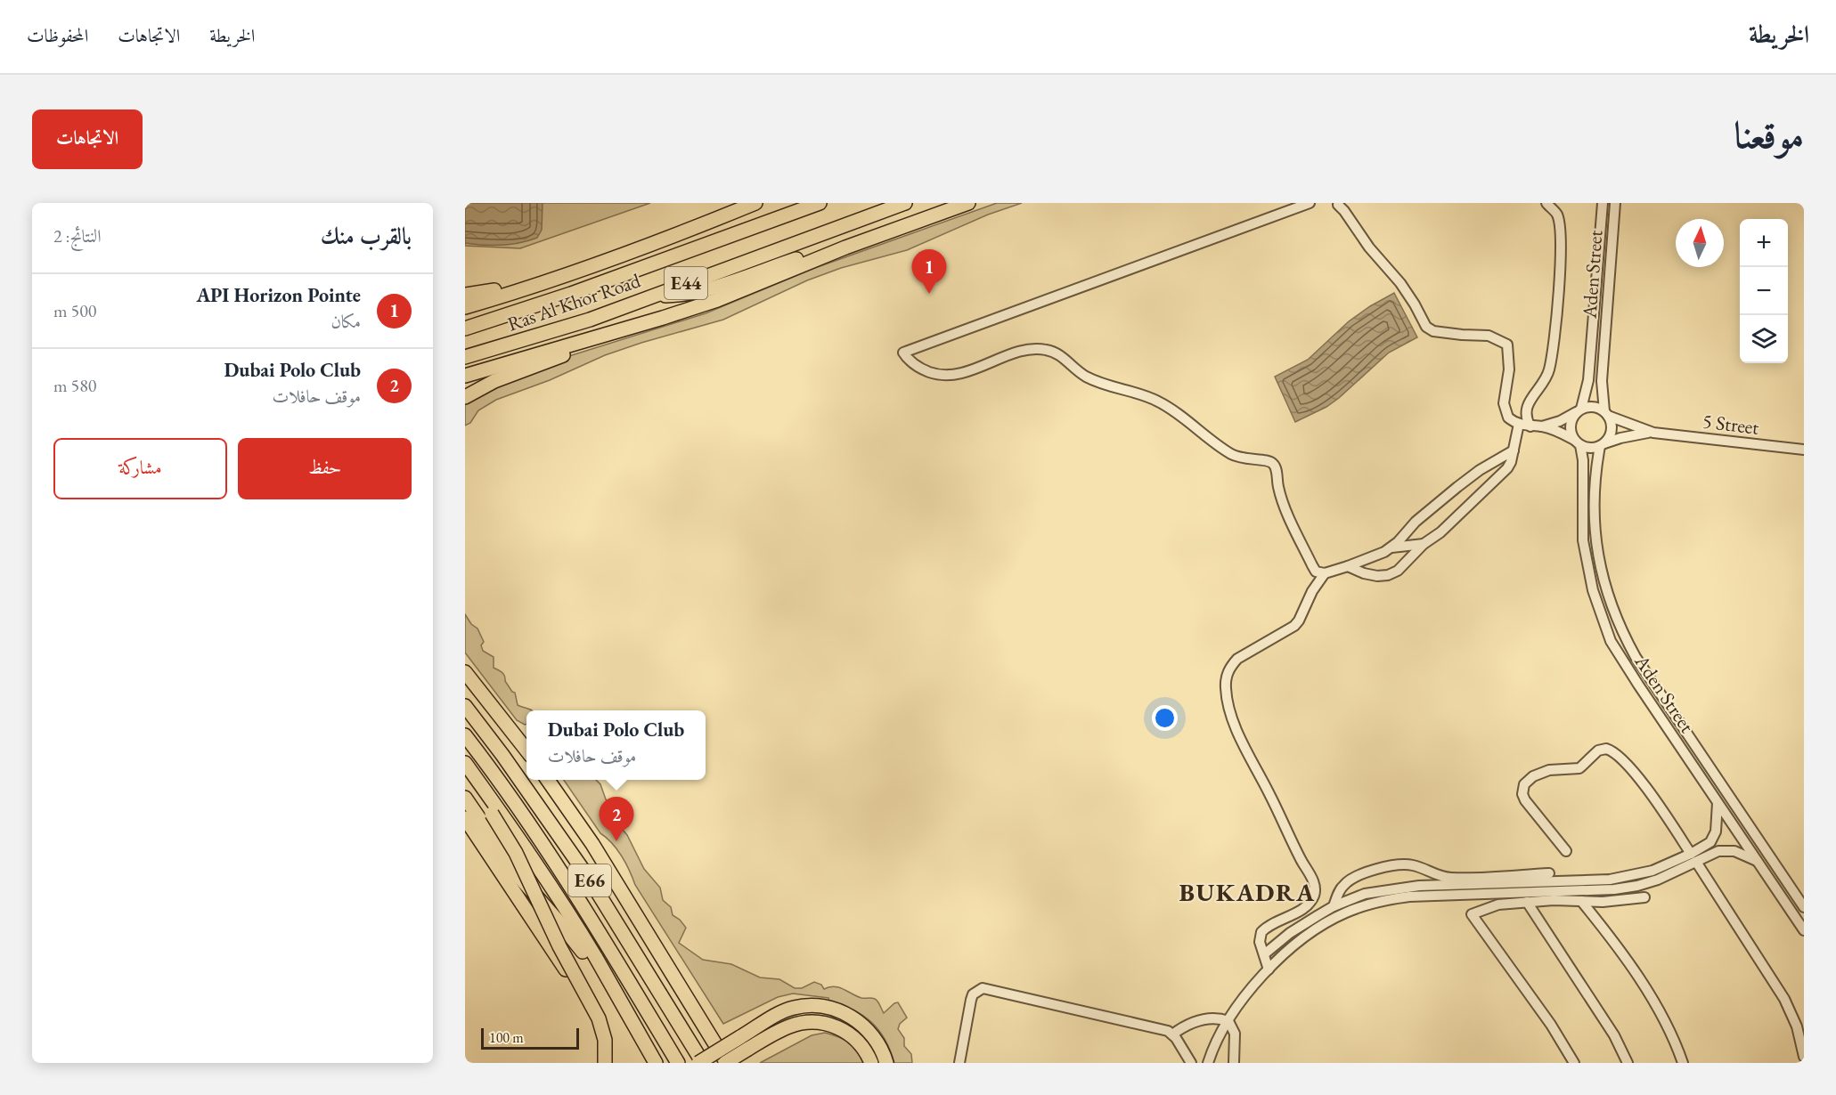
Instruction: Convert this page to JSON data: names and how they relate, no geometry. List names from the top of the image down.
{
  "streets": {
    "highway": ["E44", "Ras Al Khor Road", "E66"],
    "street": ["Aden Street", "5 Street"]
  },
  "crossings": [
    ["Aden Street", "5 Street"]
  ],
  "districts": ["BUKADRA"],
  "scale_bar": "100 m",
  "north": "top",
  "page": {
    "header": "الخريطة",
    "nav": ["الخريطة", "الاتجاهات", "المحفوظات"],
    "title": "موقعنا",
    "buttons": [
      "الاتجاهات",
      ["حفظ", "مشاركة"]
    ],
    "heading": ["بالقرب منك", "النتائج: 2"],
    "map_buttons": ["+", "−"],
    "pins": ["1", "2"],
    "list": [
      {
        "mark": "1",
        "name": "API Horizon Pointe",
        "note": "مكان",
        "value": "500 m"
      },
      {
        "mark": "2",
        "name": "Dubai Polo Club",
        "note": "موقف حافلات",
        "value": "580 m"
      }
    ],
    "popup": ["Dubai Polo Club", "موقف حافلات"],
    "scale": "100 m"
  }
}
